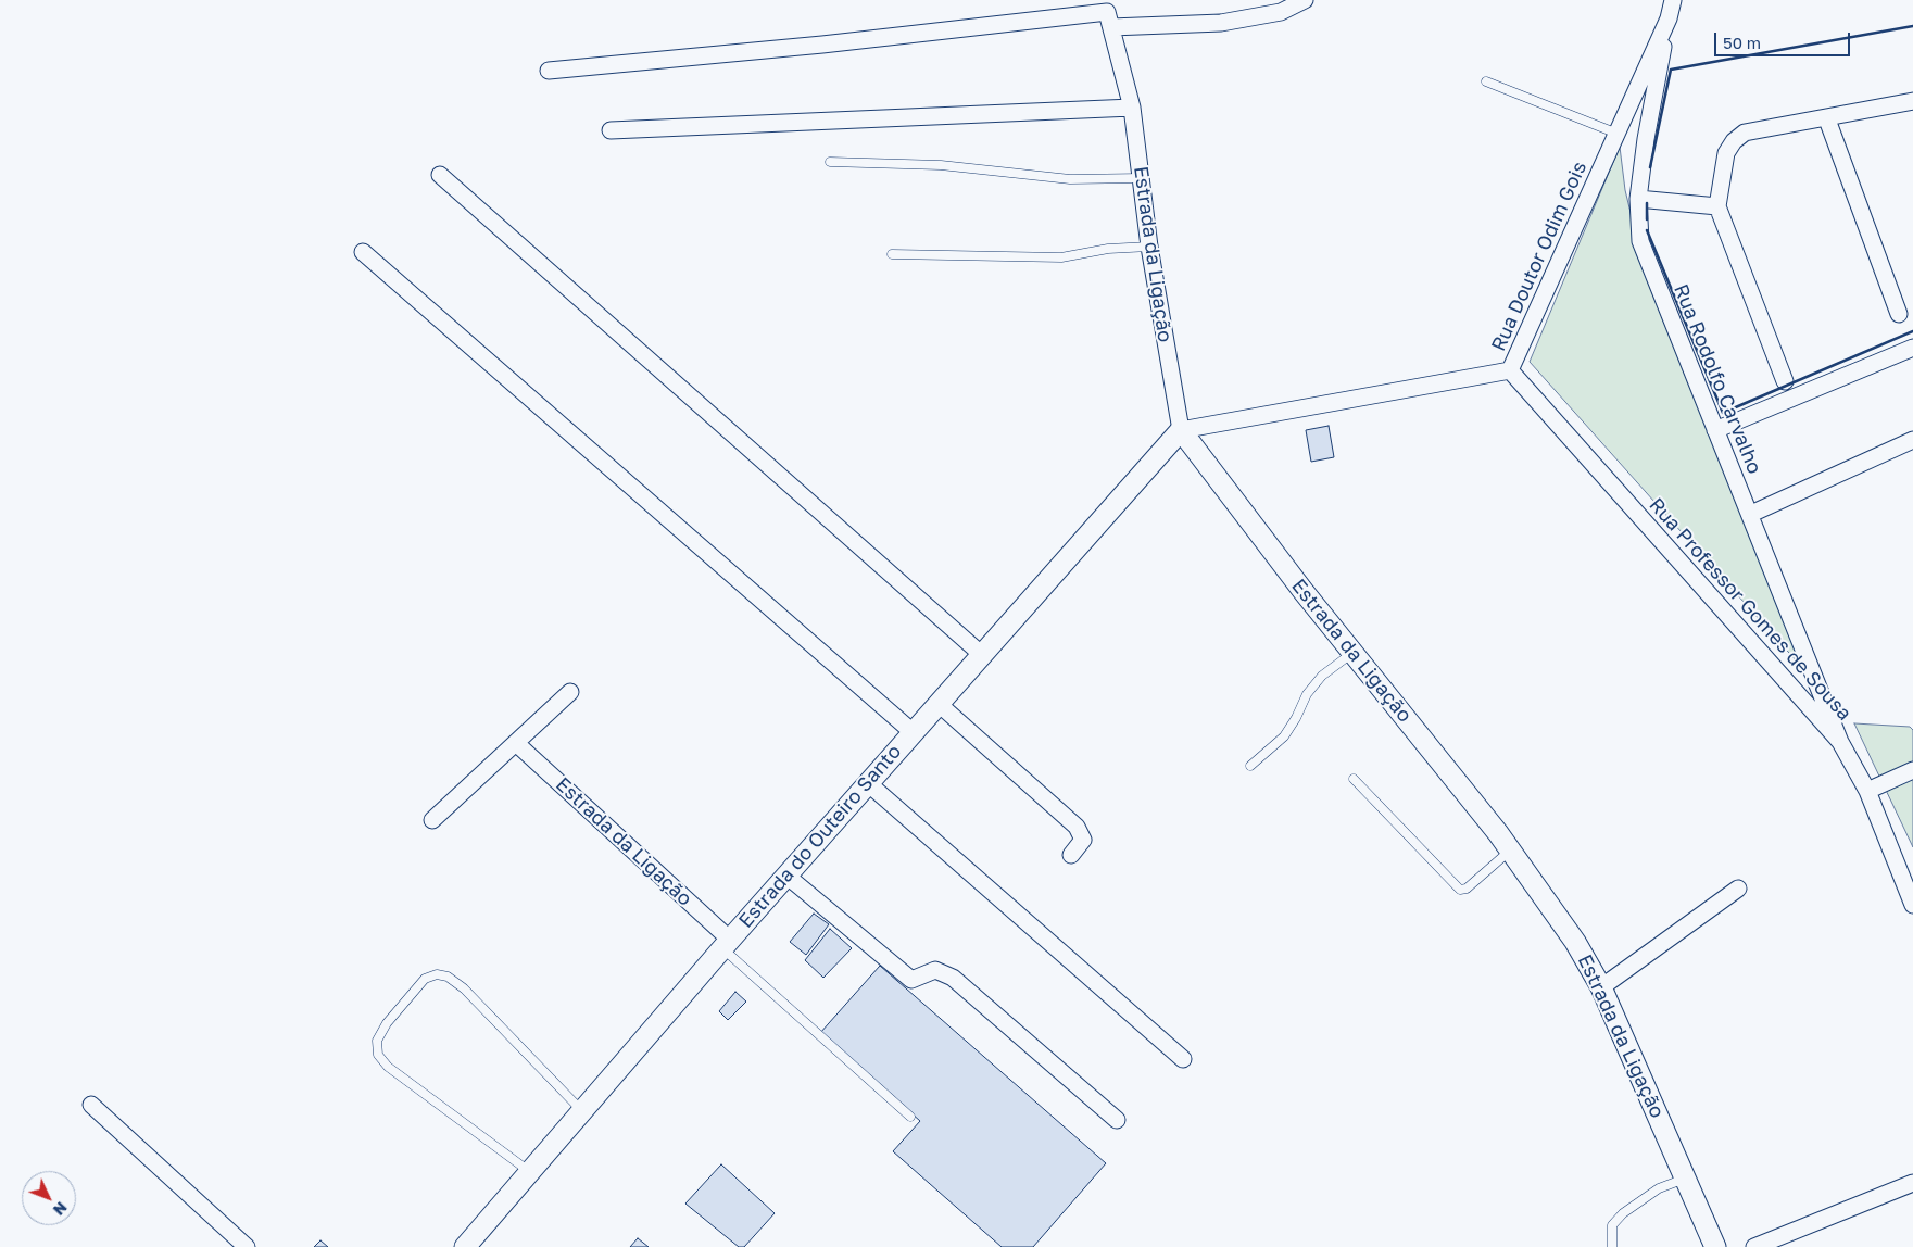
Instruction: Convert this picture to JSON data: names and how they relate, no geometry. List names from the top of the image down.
{
  "streets": {
    "street": [
      "Estrada da Ligação",
      "Rua Doutor Odim Gois",
      "Rua Rodolfo Carvalho",
      "Rua Professor Gomes de Sousa",
      "Estrada do Outeiro Santo"
    ]
  },
  "crossings": [
    ["Estrada da Ligação", "Rua Doutor Odim Gois"],
    ["Estrada da Ligação", "Estrada do Outeiro Santo"],
    ["Rua Doutor Odim Gois", "Rua Rodolfo Carvalho"],
    ["Rua Doutor Odim Gois", "Rua Professor Gomes de Sousa"],
    ["Rua Doutor Odim Gois", "Estrada do Outeiro Santo"],
    ["Rua Rodolfo Carvalho", "Rua Professor Gomes de Sousa"]
  ],
  "scale_bar": "50 m",
  "north": "bottom right"
}
